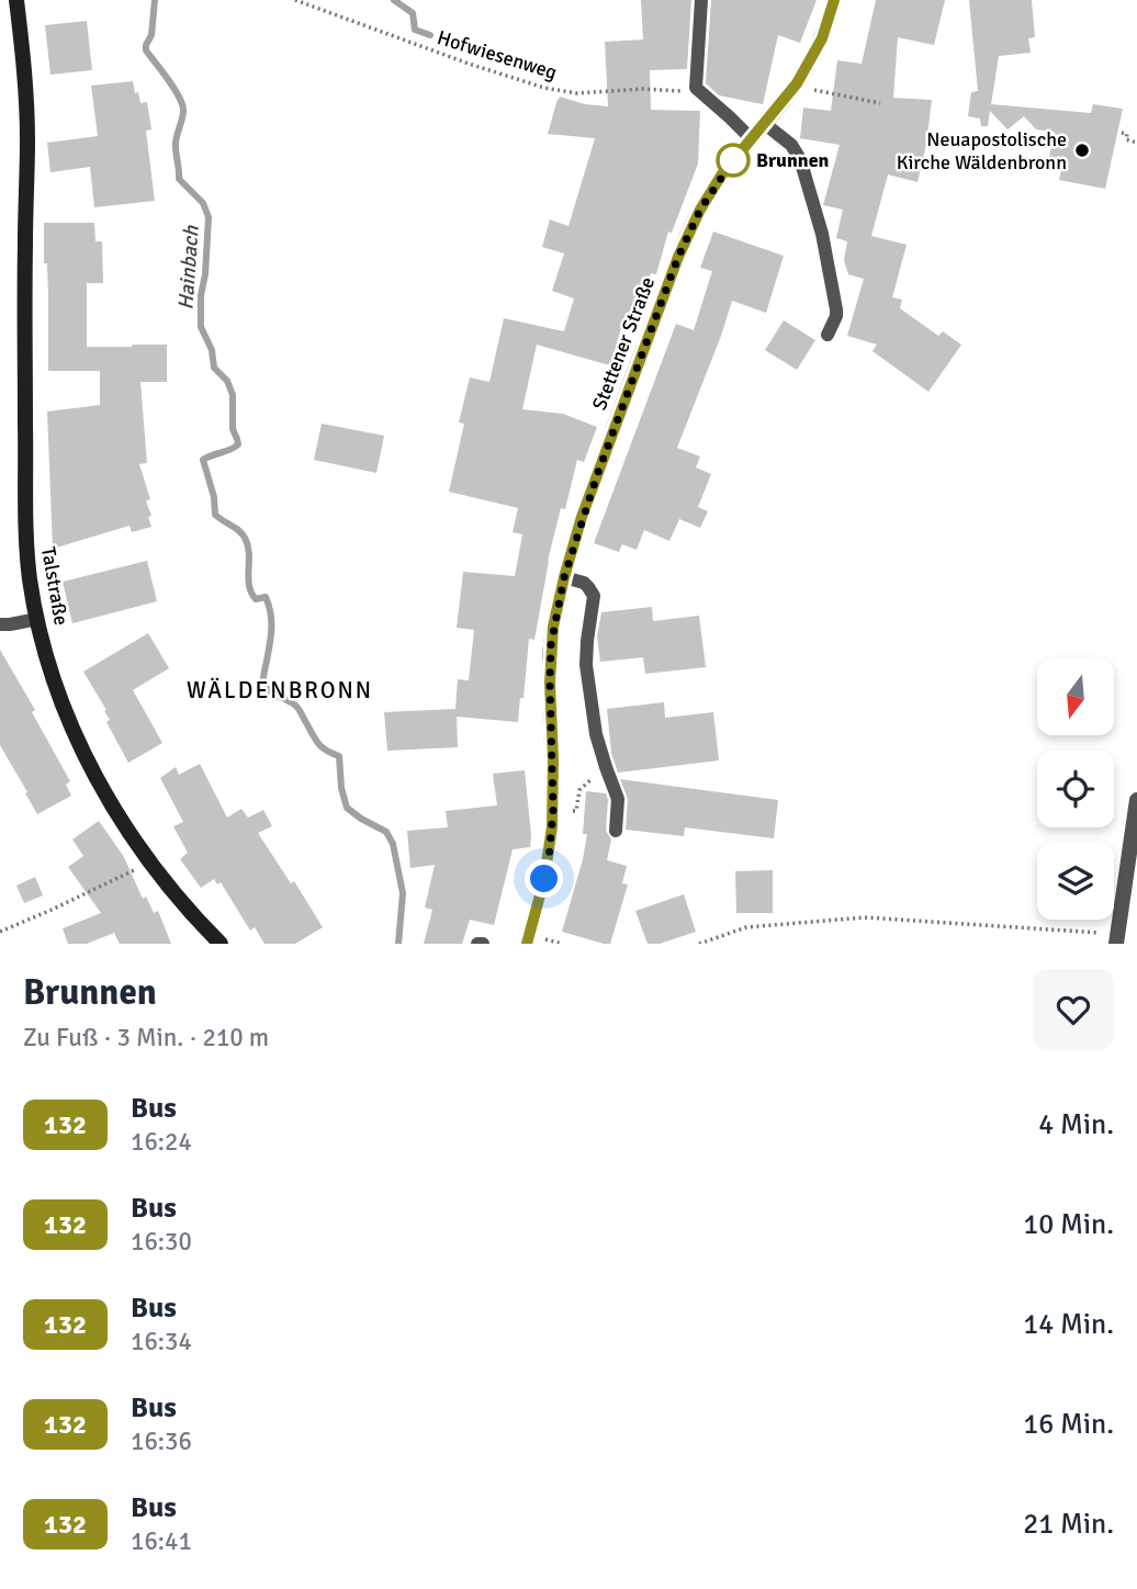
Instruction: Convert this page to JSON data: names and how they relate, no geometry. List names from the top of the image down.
{
  "streets": {
    "street": ["Stettener Straße", "Talstraße"],
    "path": ["Hofwiesenweg"]
  },
  "districts": ["WÄLDENBRONN"],
  "water": ["Hainbach"],
  "places": ["Neuapostolische Kirche Wäldenbronn", "Brunnen"],
  "lines": ["bus line 132"],
  "north": "bottom",
  "page": {
    "heading": ["Brunnen", "Zu Fuß · 3 Min. · 210 m"],
    "list": [
      {
        "mark": "132",
        "name": "Bus",
        "note": "16:24",
        "value": "4 Min."
      },
      {
        "mark": "132",
        "name": "Bus",
        "note": "16:30",
        "value": "10 Min."
      },
      {
        "mark": "132",
        "name": "Bus",
        "note": "16:34",
        "value": "14 Min."
      },
      {
        "mark": "132",
        "name": "Bus",
        "note": "16:36",
        "value": "16 Min."
      },
      {
        "mark": "132",
        "name": "Bus",
        "note": "16:41",
        "value": "21 Min."
      }
    ]
  }
}
